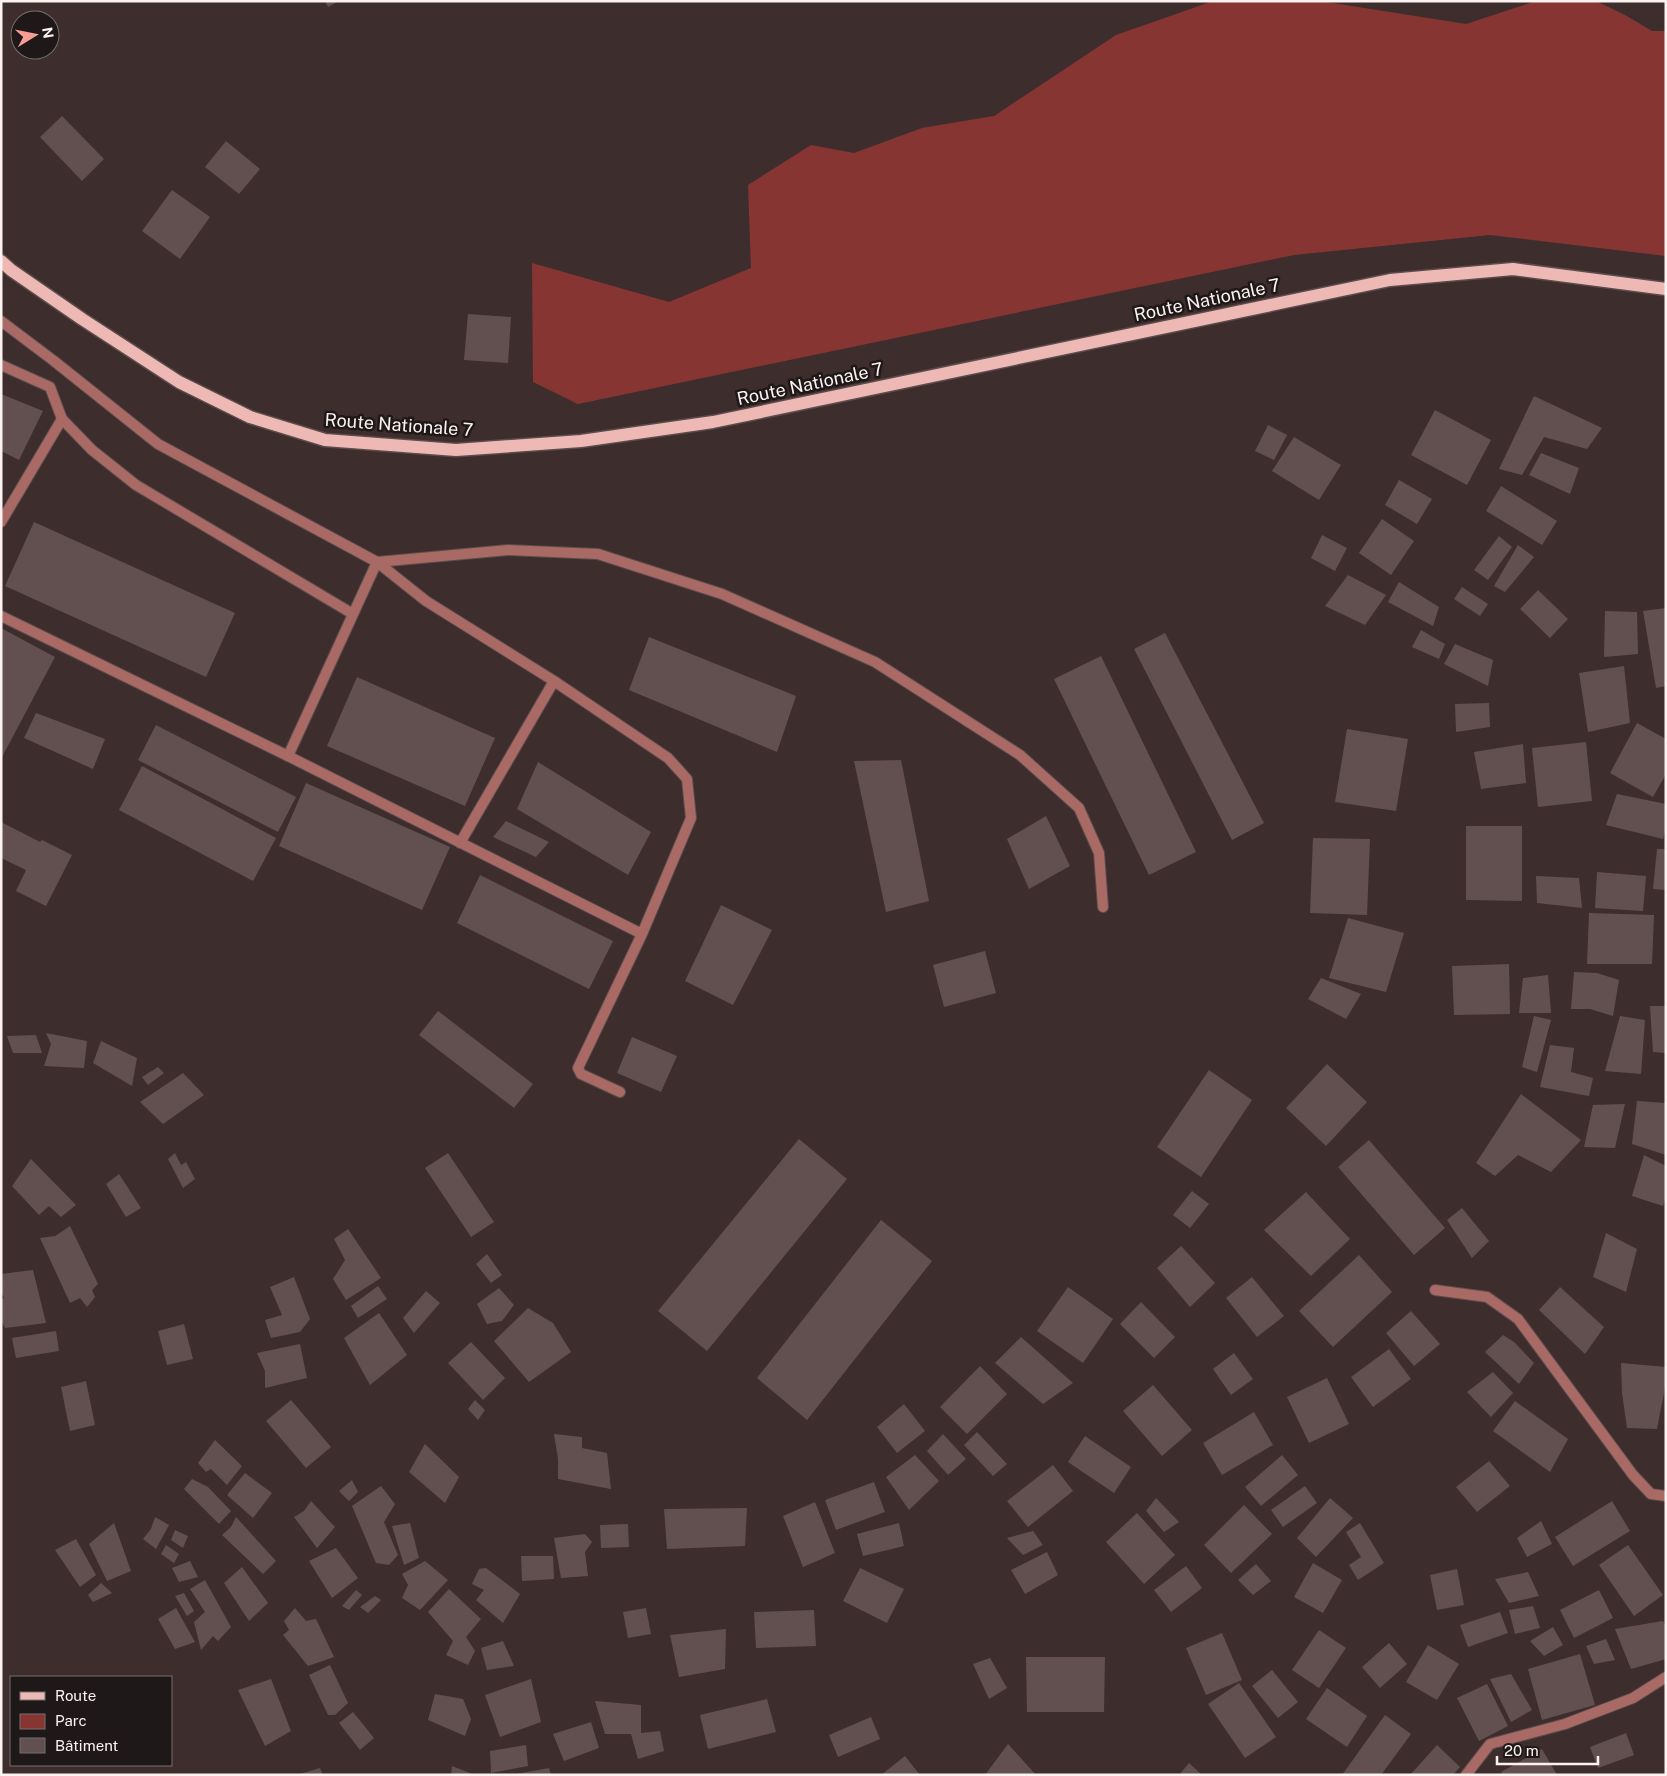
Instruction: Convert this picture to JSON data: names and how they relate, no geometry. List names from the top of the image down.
{
  "streets": {
    "main road": ["Route Nationale 7"]
  },
  "legend": ["Route", "Parc", "Bâtiment"],
  "scale_bar": "20 m",
  "north": "right"
}
